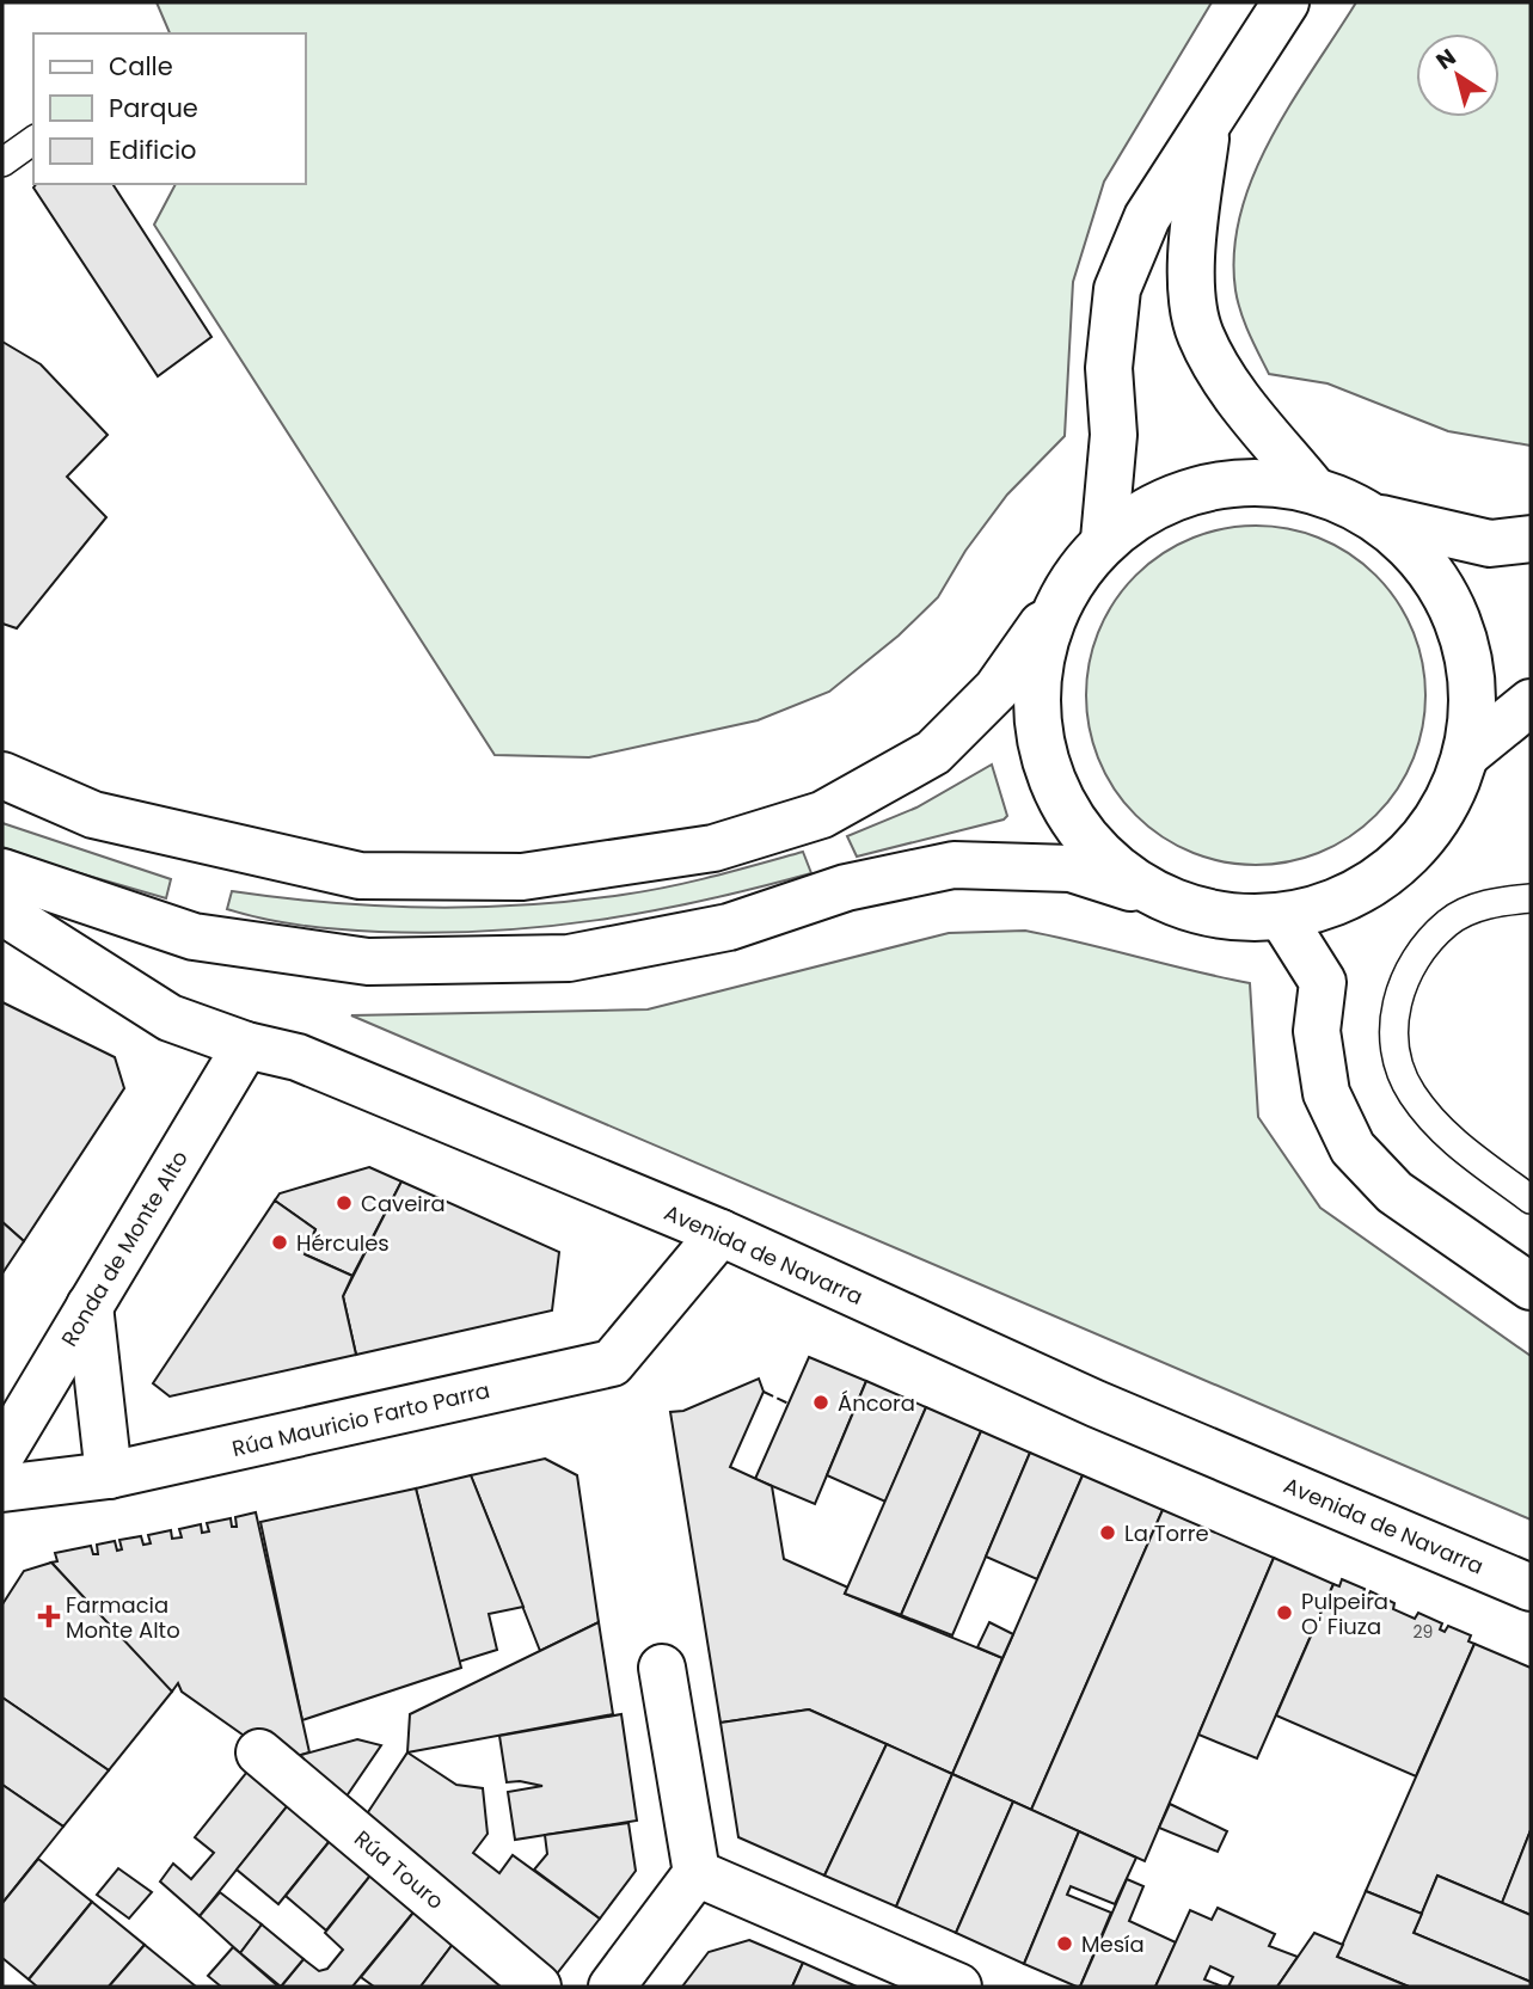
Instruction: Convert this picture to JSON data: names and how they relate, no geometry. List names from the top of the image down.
{
  "streets": {
    "street": [
      "Ronda de Monte Alto",
      "Avenida de Navarra",
      "Rúa Mauricio Farto Parra",
      "Rúa Touro"
    ]
  },
  "crossings": [
    ["Ronda de Monte Alto", "Avenida de Navarra"],
    ["Avenida de Navarra", "Rúa Mauricio Farto Parra"]
  ],
  "places": {
    "other": [
      "Caveira",
      "Hércules",
      "Áncora",
      "La Torre",
      "Pulpeira O' Fiuza",
      "Mesía"
    ],
    "health": ["Farmacia Monte Alto"]
  },
  "house_numbers": ["29"],
  "legend": ["Calle", "Parque", "Edificio"],
  "north": "top left"
}
